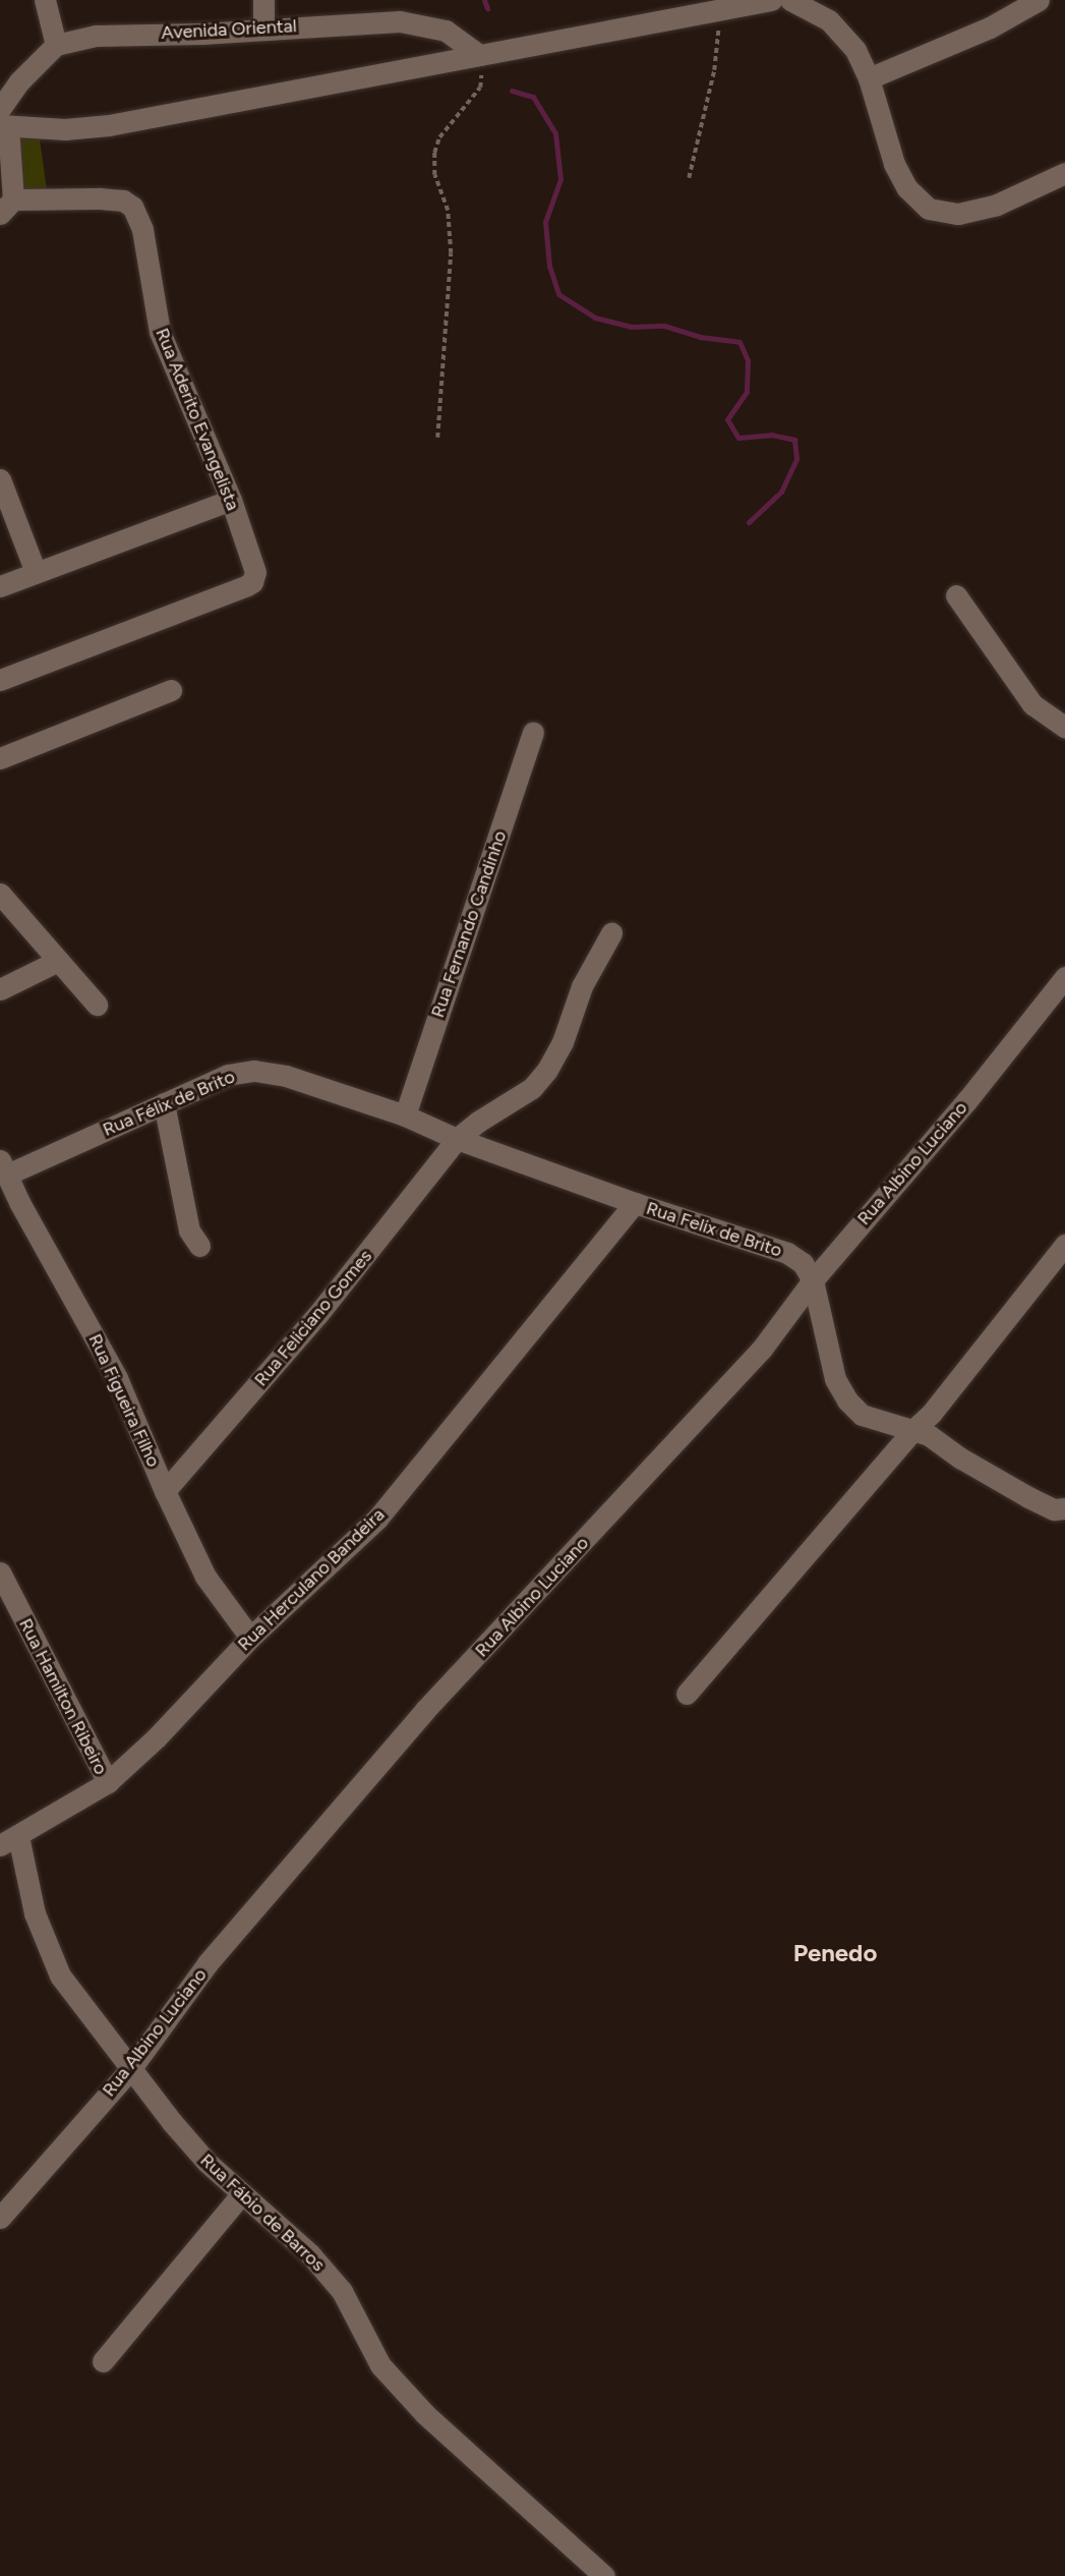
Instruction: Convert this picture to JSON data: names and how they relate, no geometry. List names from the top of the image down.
{
  "streets": {
    "street": [
      "Avenida Oriental",
      "Rua Aderito Evangelista",
      "Rua Fernando Candinho",
      "Rua Félix de Brito",
      "Rua Albino Luciano",
      "Rua Felix de Brito",
      "Rua Feliciano Gomes",
      "Rua Figueira Filho",
      "Rua Herculano Bandeira",
      "Rua Hamilton Ribeiro",
      "Rua Fábio de Barros"
    ]
  },
  "crossings": [
    ["Rua Fernando Candinho", "Rua Félix de Brito"],
    ["Rua Félix de Brito", "Rua Felix de Brito"],
    ["Rua Félix de Brito", "Rua Feliciano Gomes"],
    ["Rua Félix de Brito", "Rua Figueira Filho"],
    ["Rua Albino Luciano", "Rua Felix de Brito"],
    ["Rua Albino Luciano", "Rua Fábio de Barros"],
    ["Rua Felix de Brito", "Rua Feliciano Gomes"],
    ["Rua Felix de Brito", "Rua Herculano Bandeira"],
    ["Rua Feliciano Gomes", "Rua Figueira Filho"],
    ["Rua Figueira Filho", "Rua Herculano Bandeira"],
    ["Rua Herculano Bandeira", "Rua Hamilton Ribeiro"],
    ["Rua Herculano Bandeira", "Rua Fábio de Barros"]
  ],
  "districts": ["Penedo"]
}
